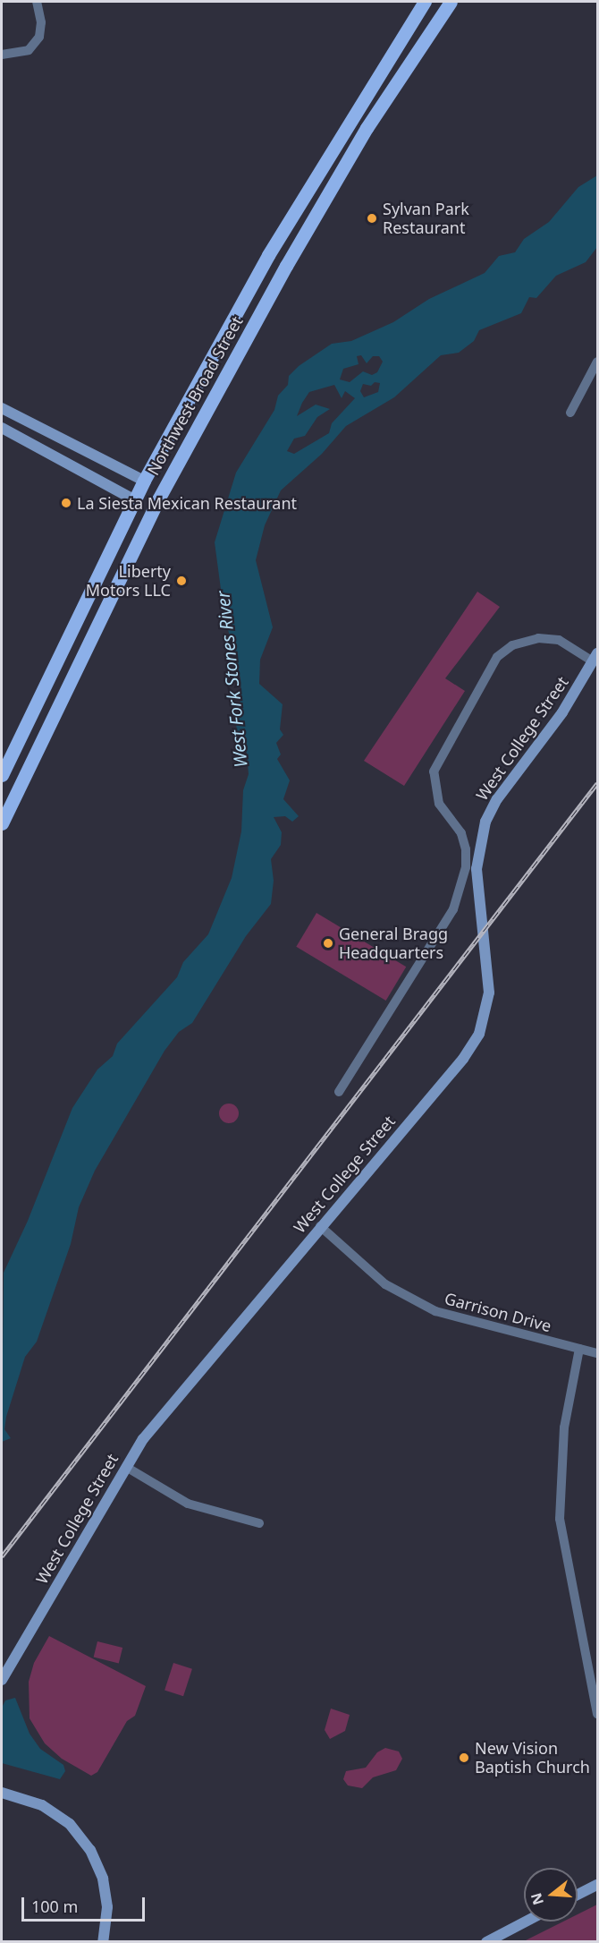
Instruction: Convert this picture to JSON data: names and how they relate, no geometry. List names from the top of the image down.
{
  "streets": {
    "main road": ["Northwest Broad Street"],
    "street": ["West College Street", "Garrison Drive"]
  },
  "crossings": [
    ["West College Street", "Garrison Drive"]
  ],
  "water": ["West Fork Stones River"],
  "places": [
    "Sylvan Park Restaurant",
    "La Siesta Mexican Restaurant",
    "Liberty Motors LLC",
    "General Bragg Headquarters",
    "New Vision Baptish Church"
  ],
  "scale_bar": "100 m",
  "north": "left"
}
